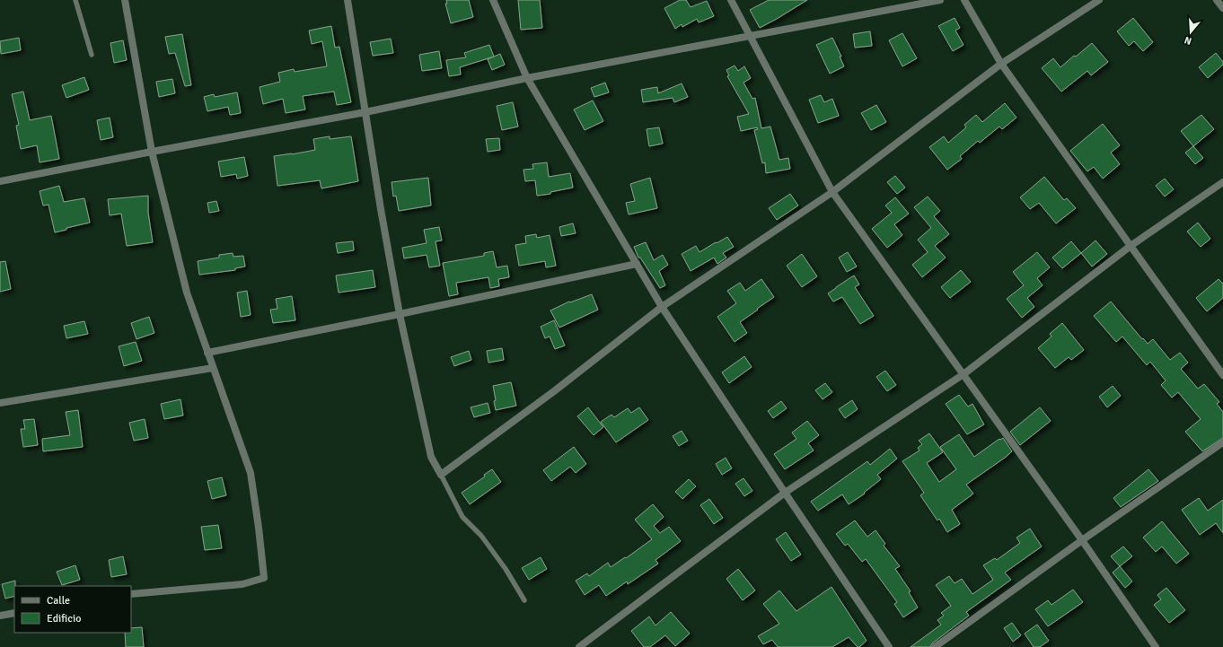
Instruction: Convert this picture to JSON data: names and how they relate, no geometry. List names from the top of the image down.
{
  "legend": ["Calle", "Edificio"],
  "north": "bottom"
}
